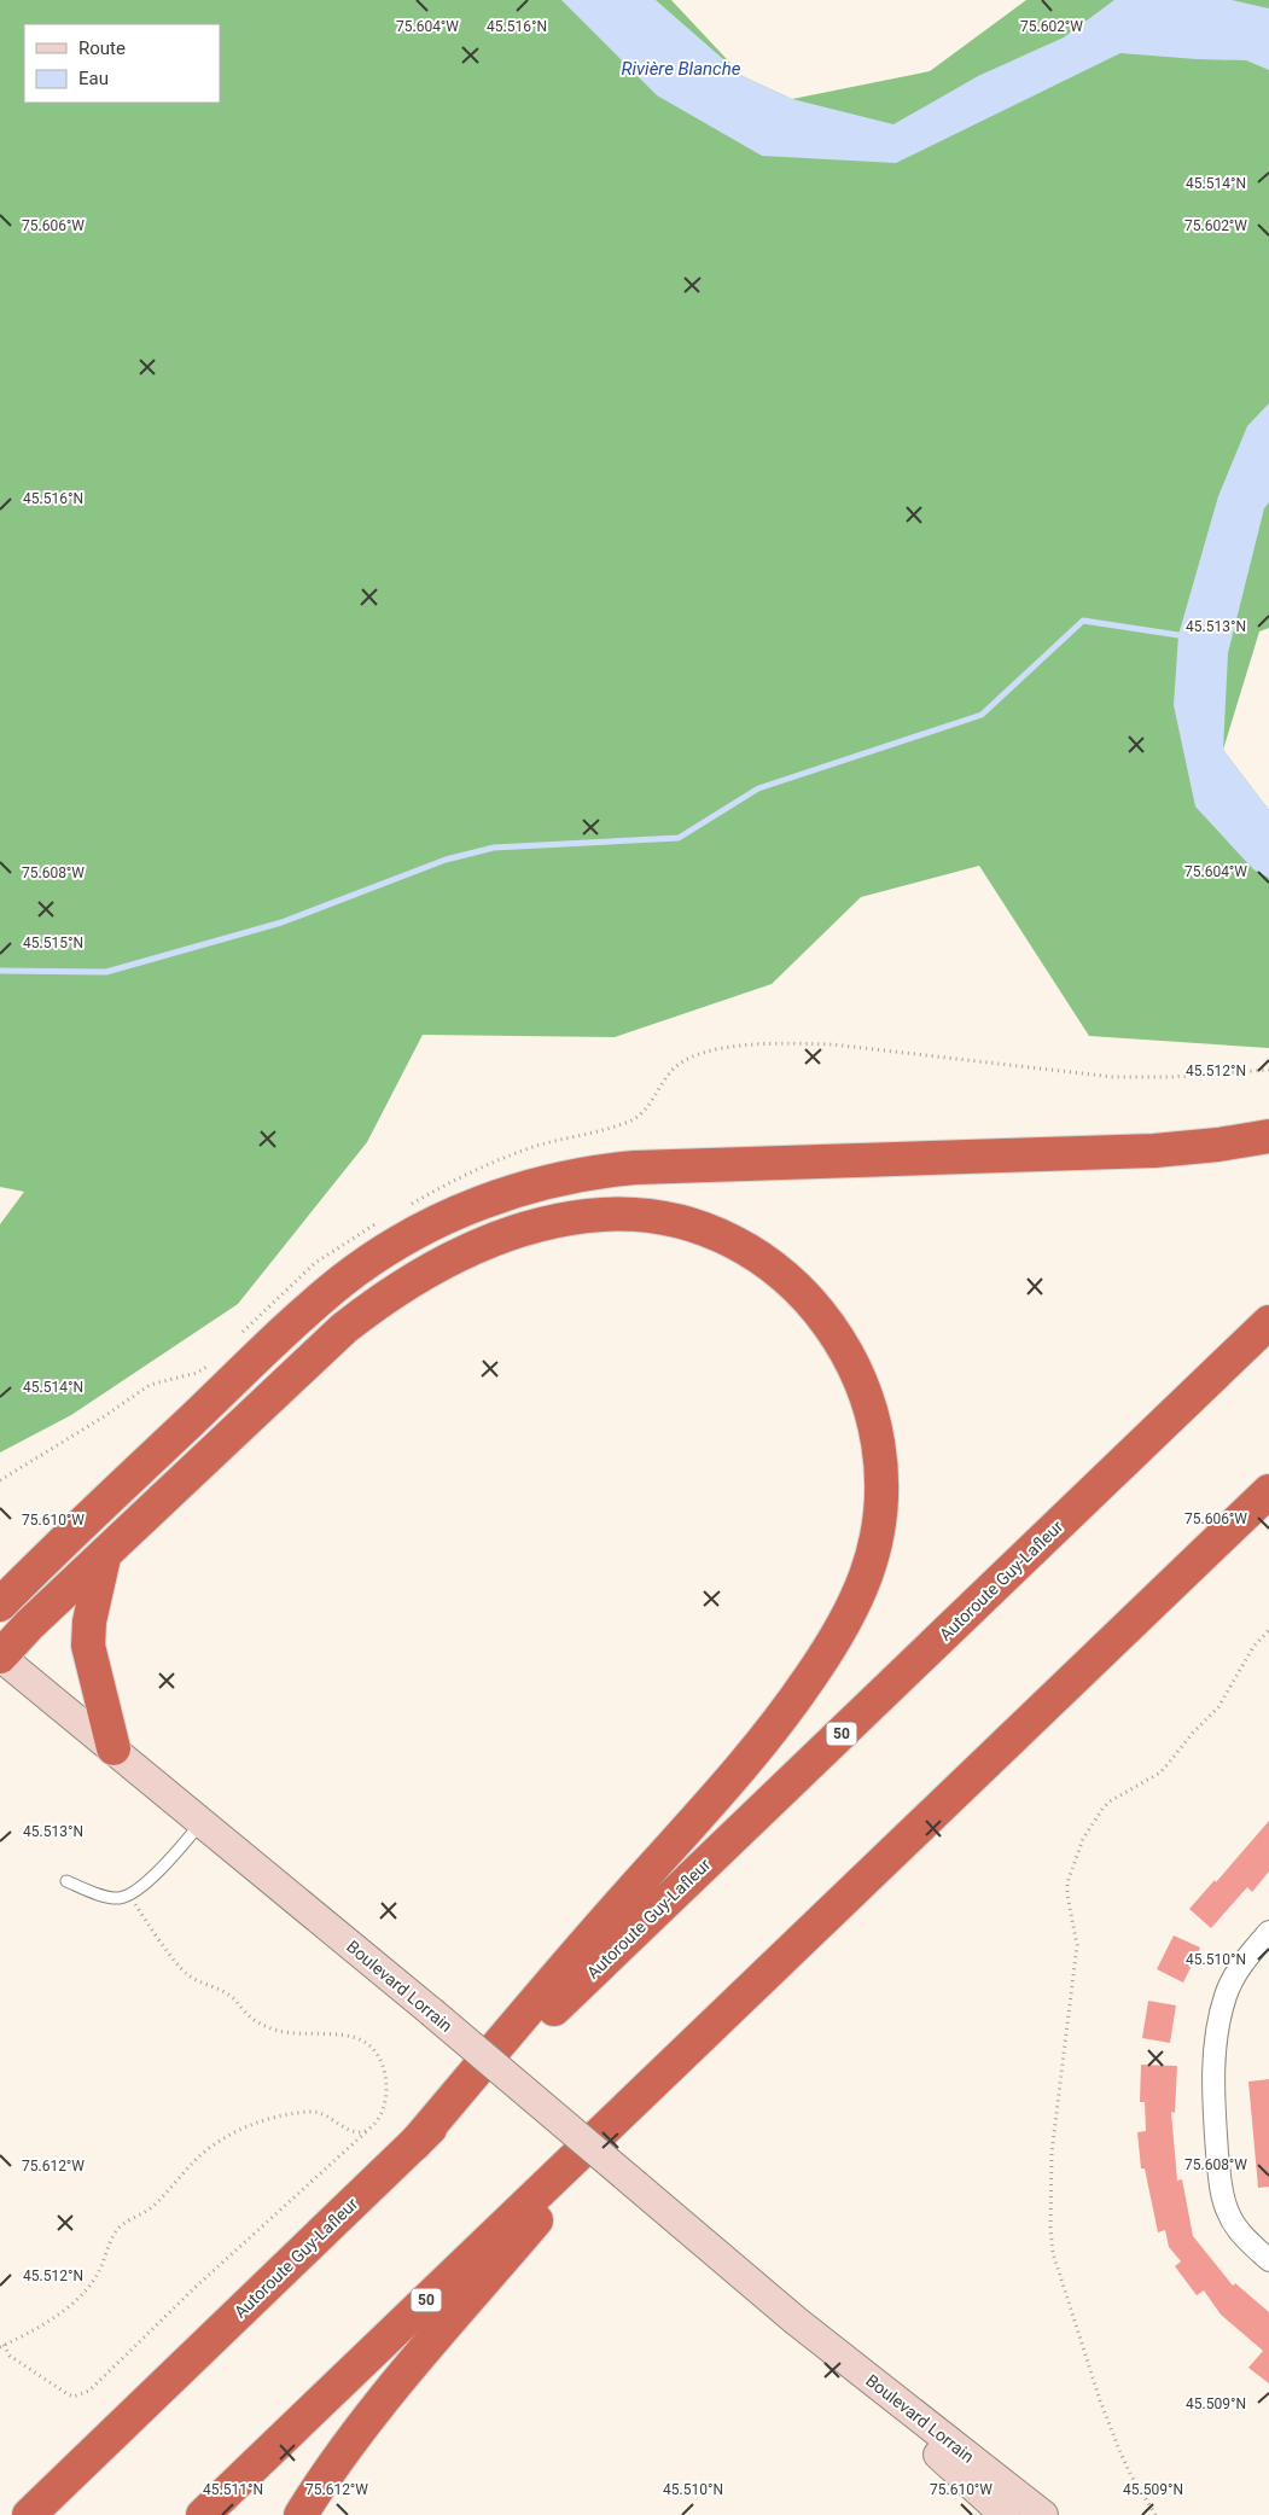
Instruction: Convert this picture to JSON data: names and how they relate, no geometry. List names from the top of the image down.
{
  "streets": {
    "highway": ["Autoroute Guy-Lafleur", "50"],
    "main road": ["Boulevard Lorrain"]
  },
  "water": ["Rivière Blanche"],
  "legend": ["Route", "Eau"],
  "coordinates": [
    "45.516°N",
    "75.604°W",
    "75.602°W",
    "45.514°N",
    "75.606°W",
    "45.513°N",
    "75.608°W",
    "45.515°N",
    "45.512°N",
    "75.610°W",
    "45.510°N",
    "75.612°W",
    "45.509°N",
    "45.511°N"
  ]
}
